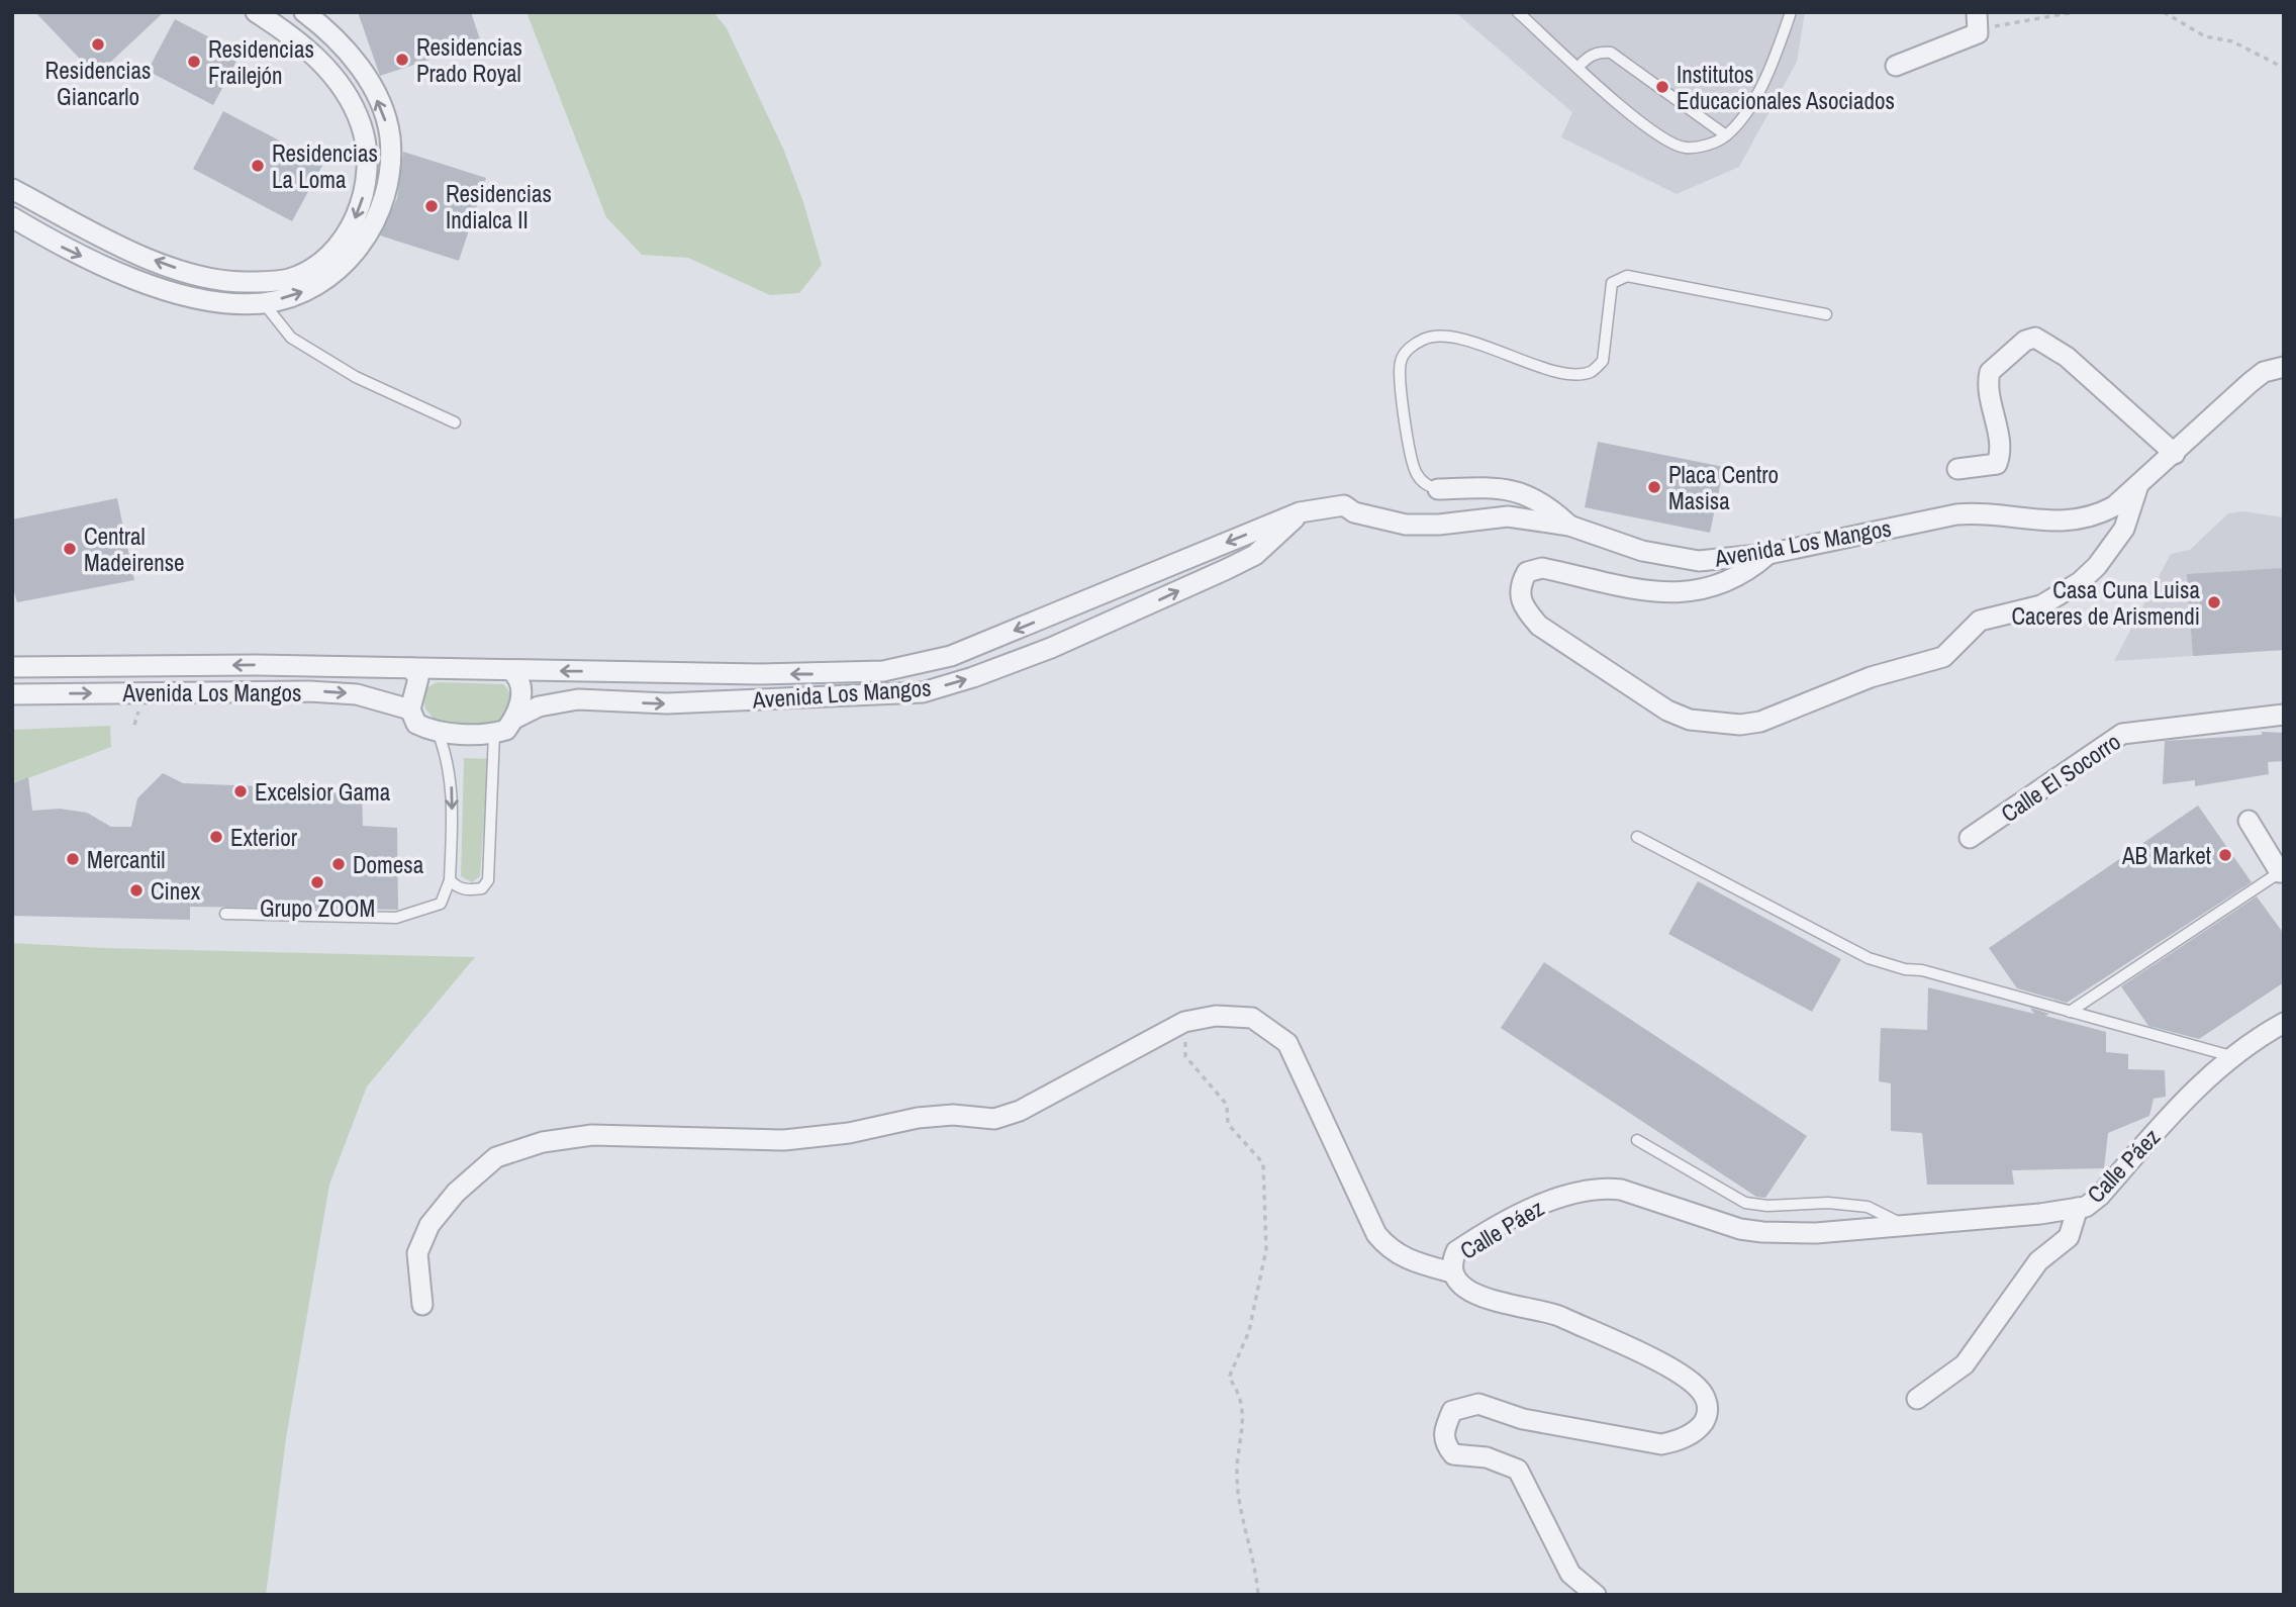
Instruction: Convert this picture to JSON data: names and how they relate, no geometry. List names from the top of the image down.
{
  "streets": {
    "street": ["Avenida Los Mangos", "Calle El Socorro", "Calle Páez"]
  },
  "places": [
    "Residencias Giancarlo",
    "Residencias Prado Royal",
    "Residencias Frailejón",
    "Institutos Educacionales Asociados",
    "Residencias La Loma",
    "Residencias Indialca II",
    "Placa Centro Masisa",
    "Central Madeirense",
    "Casa Cuna Luisa Caceres de Arismendi",
    "Excelsior Gama",
    "Exterior",
    "AB Market",
    "Mercantil",
    "Domesa",
    "Grupo ZOOM",
    "Cinex"
  ]
}
